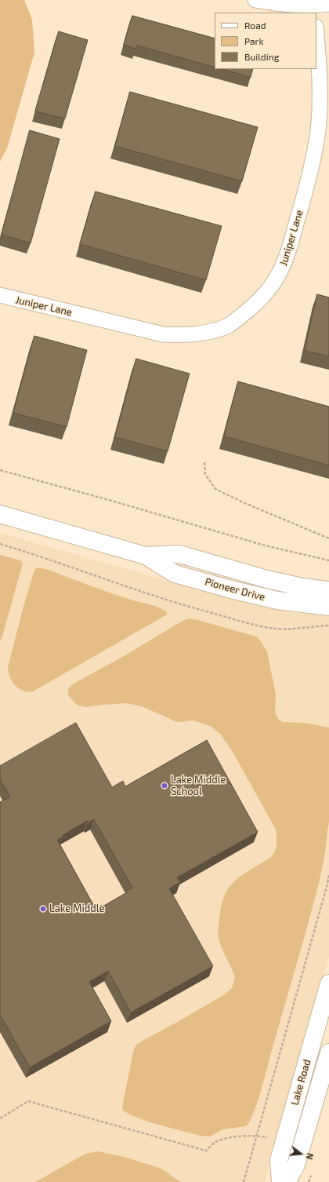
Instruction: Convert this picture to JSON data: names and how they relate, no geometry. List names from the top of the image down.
{
  "streets": {
    "street": ["Juniper Lane", "Pioneer Drive", "Lake Road"]
  },
  "places": ["Lake Middle School", "Lake Middle"],
  "legend": ["Road", "Park", "Building"],
  "north": "right"
}
